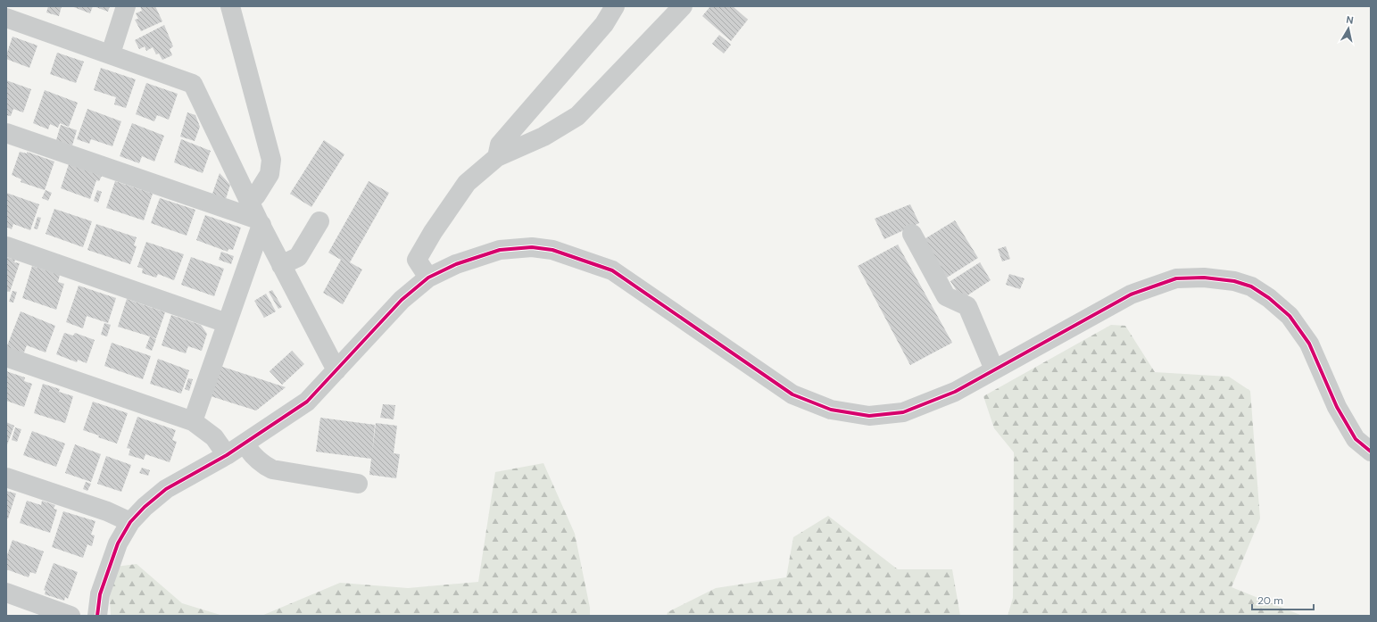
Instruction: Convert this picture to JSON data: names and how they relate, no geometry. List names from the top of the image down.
{
  "scale_bar": "20 m",
  "north": "top"
}
